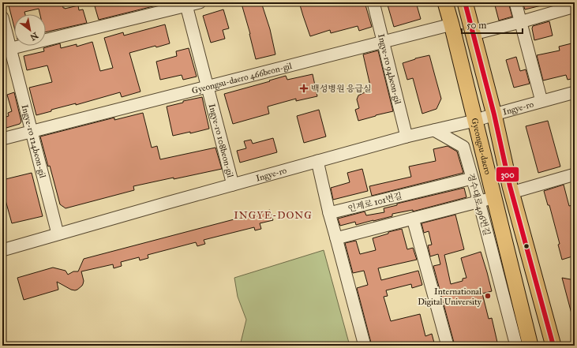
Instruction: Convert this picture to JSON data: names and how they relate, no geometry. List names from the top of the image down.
{
  "streets": {
    "main road": ["Gyeongsu-daero"],
    "street": [
      "Ingye-ro 94beon-gil",
      "Gyeongsu-daero 466beon-gil",
      "Ingye-ro",
      "Ingye-ro 108beon-gil",
      "Ingye-ro 124beon-gil",
      "인계로 101번길",
      "경수대로496번길"
    ]
  },
  "crossings": [
    ["Ingye-ro 94beon-gil", "Gyeongsu-daero 466beon-gil"],
    ["Ingye-ro 94beon-gil", "Ingye-ro"],
    ["Gyeongsu-daero 466beon-gil", "Ingye-ro 108beon-gil"],
    ["Gyeongsu-daero 466beon-gil", "Ingye-ro 124beon-gil"],
    ["Gyeongsu-daero 466beon-gil", "Gyeongsu-daero"],
    ["Ingye-ro", "Ingye-ro 108beon-gil"],
    ["Ingye-ro", "Ingye-ro 124beon-gil"],
    ["Ingye-ro", "Gyeongsu-daero"],
    ["Ingye-ro", "경수대로496번길"],
    ["Gyeongsu-daero", "경수대로496번길"],
    ["인계로 101번길", "경수대로496번길"]
  ],
  "districts": ["INGYE-DONG"],
  "places": {
    "health": ["백성병원 응급실"],
    "other": ["International Digital University"]
  },
  "lines": ["transit line 300"],
  "scale_bar": "50 m",
  "north": "bottom right"
}
